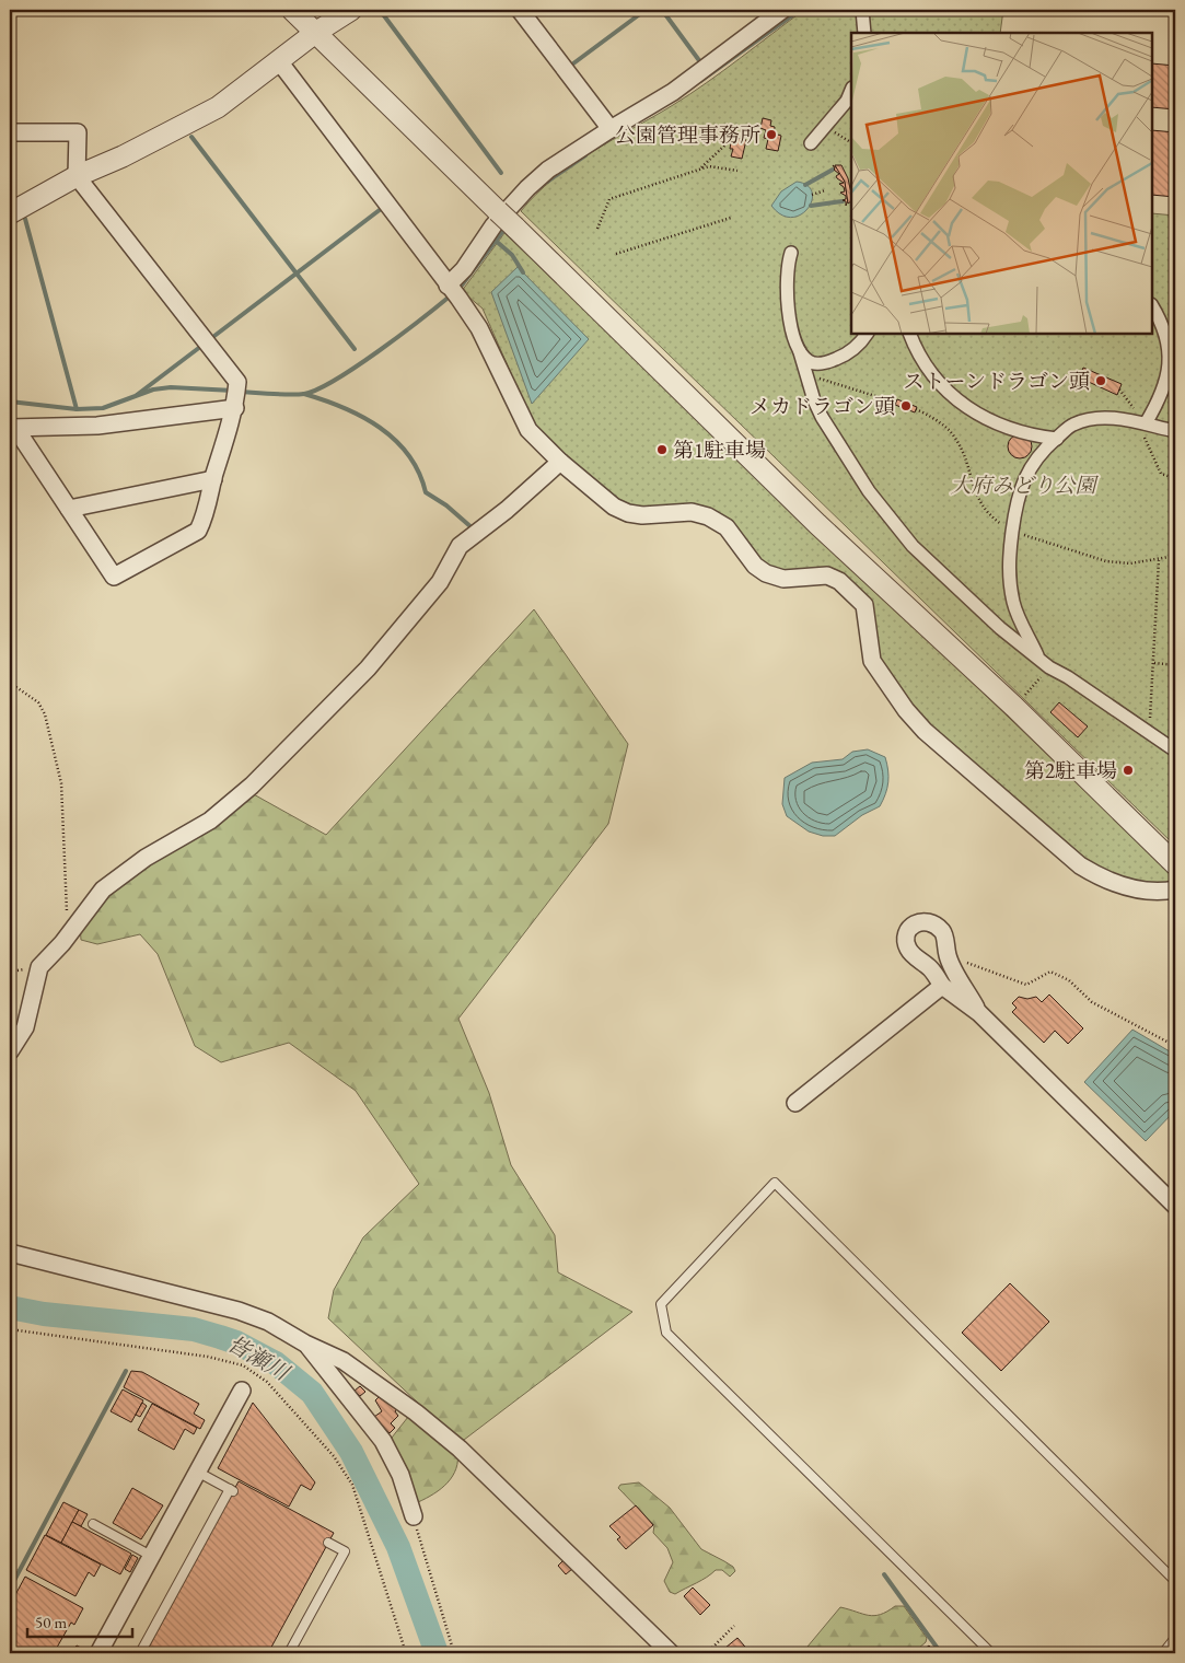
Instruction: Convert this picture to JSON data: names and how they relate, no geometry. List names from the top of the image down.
{
  "water": ["皆瀬川"],
  "parks": ["大府みどり公園"],
  "places": [
    "公園管理事務所",
    "ストーンドラゴン頭",
    "メカドラゴン頭",
    "第1駐車場",
    "第2駐車場"
  ],
  "scale_bar": "50 m"
}
